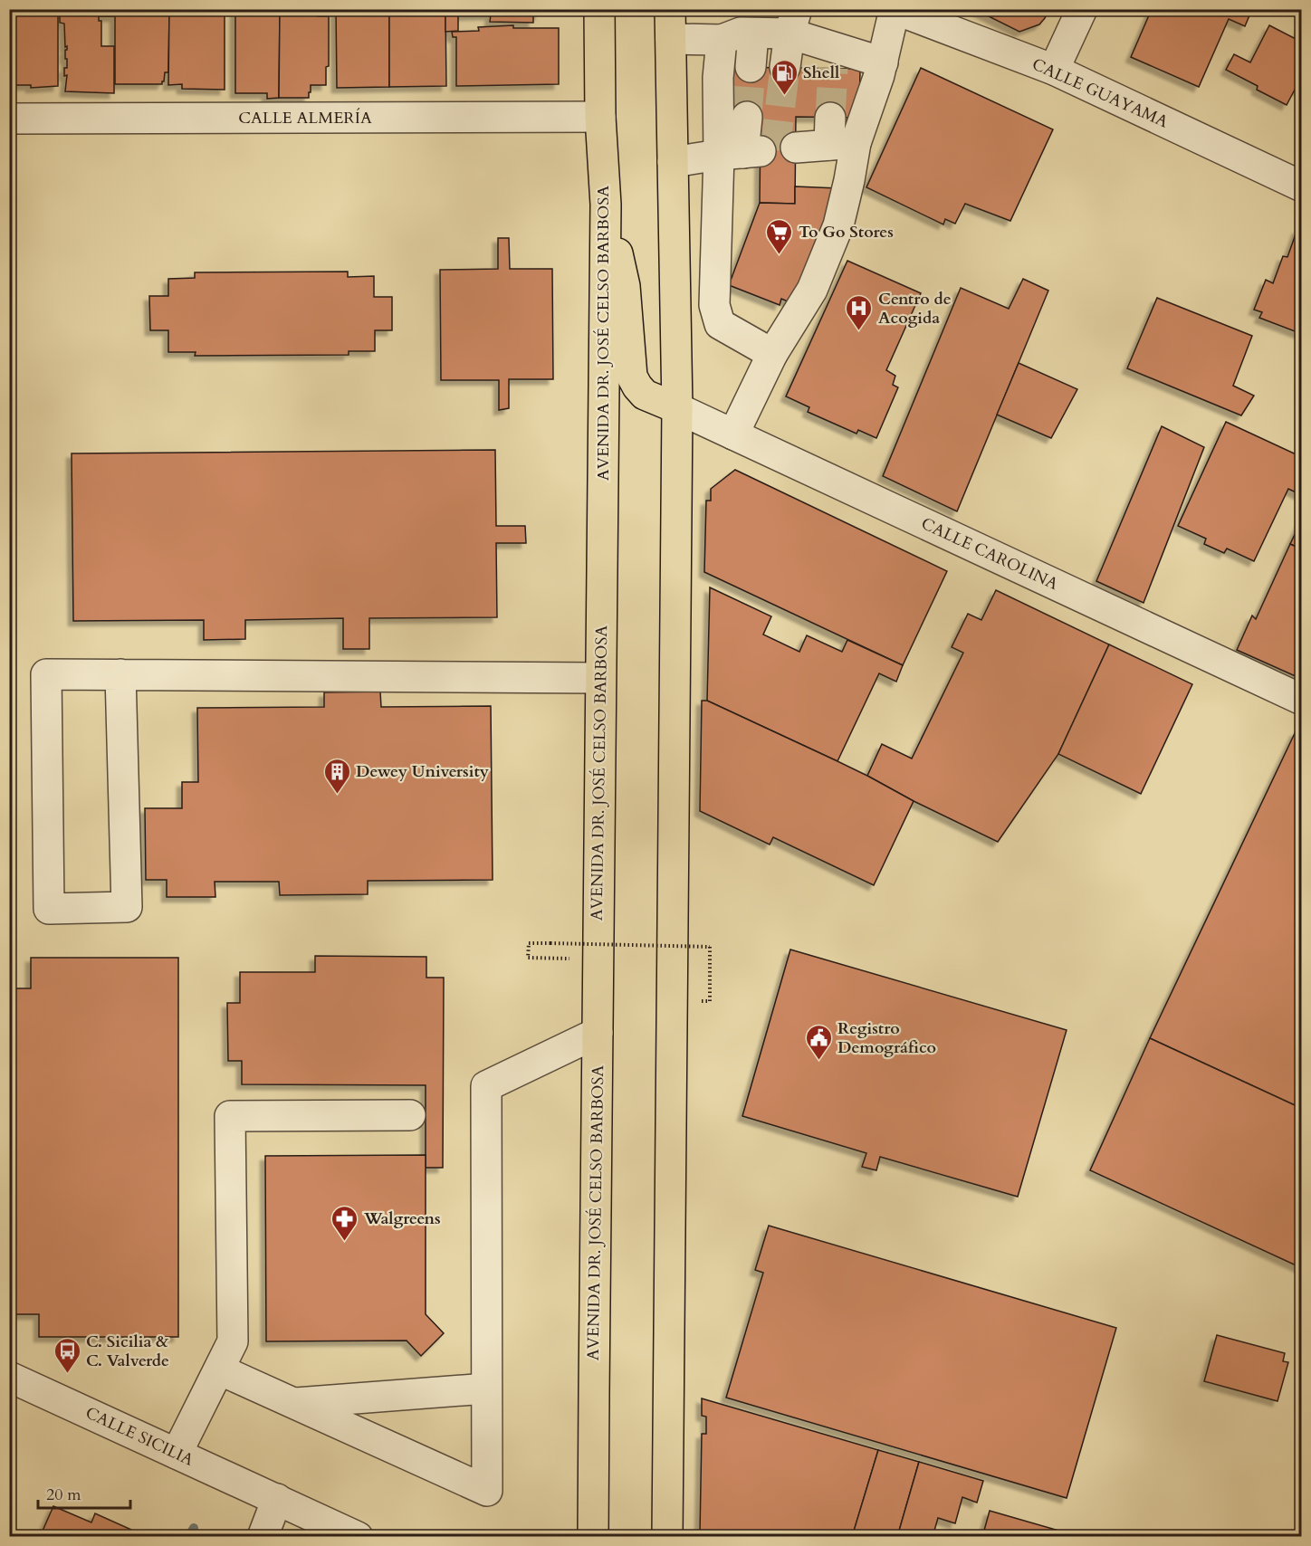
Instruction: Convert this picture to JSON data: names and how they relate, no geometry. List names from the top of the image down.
{
  "streets": {
    "main road": ["AVENIDA DR. JOSÉ CELSO BARBOSA"],
    "street": [
      "CALLE GUAYAMA",
      "CALLE ALMERÍA",
      "CALLE CAROLINA",
      "CALLE SICILIA"
    ]
  },
  "crossings": [
    ["CALLE ALMERÍA", "AVENIDA DR. JOSÉ CELSO BARBOSA"]
  ],
  "places": {
    "fuel station": ["Shell"],
    "supermarket": ["To Go Stores"],
    "hospital": ["Centro de Acogida"],
    "building": ["Dewey University"],
    "public building": ["Registro Demográfico"],
    "pharmacy": ["Walgreens"],
    "bus stop": ["C. Sicilia & C. Valverde"]
  },
  "scale_bar": "20 m"
}
